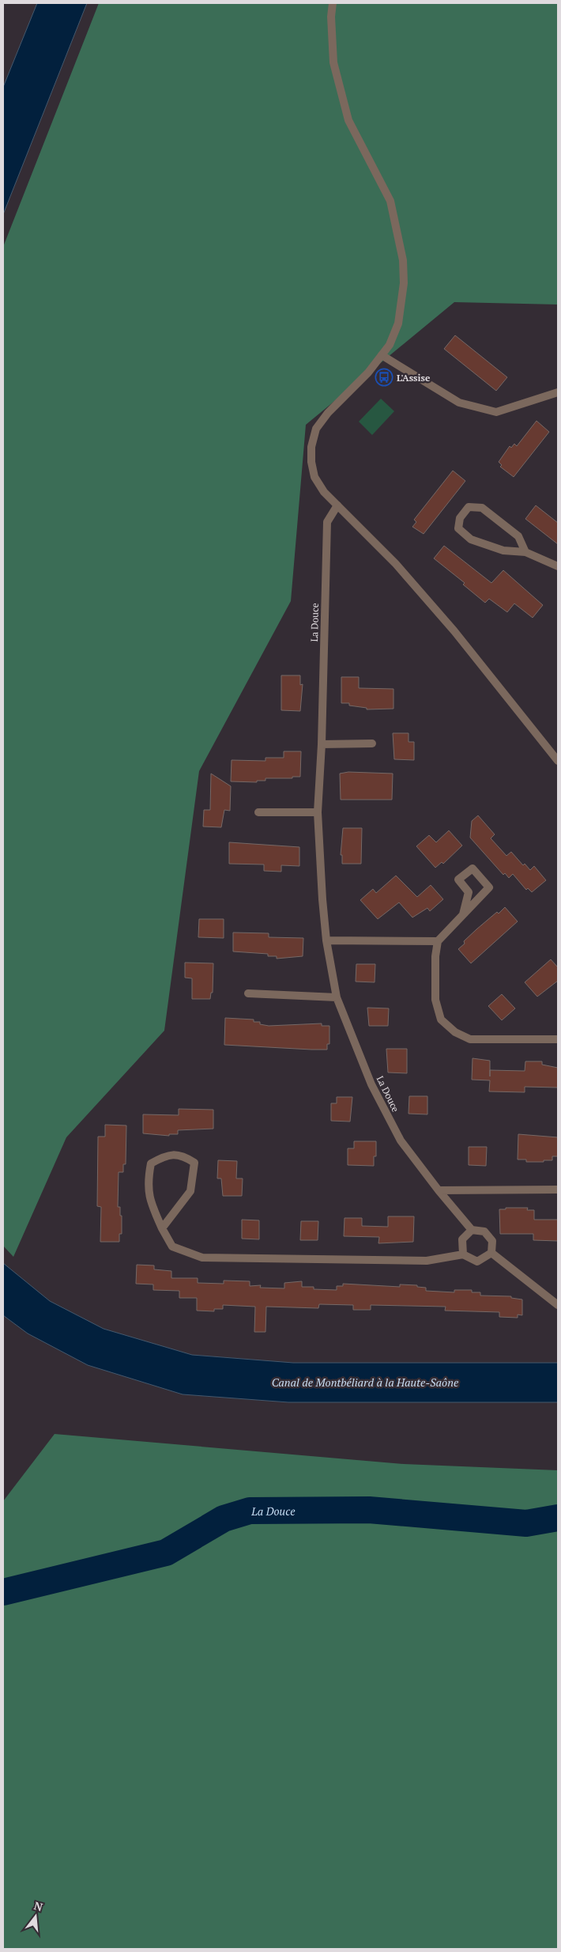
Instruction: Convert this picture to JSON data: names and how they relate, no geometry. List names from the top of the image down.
{
  "streets": {
    "street": ["La Douce"]
  },
  "water": ["Canal de Montbéliard à la Haute-Saône", "La Douce"],
  "places": {
    "bus stop": ["L'Assise"]
  },
  "north": "top"
}
